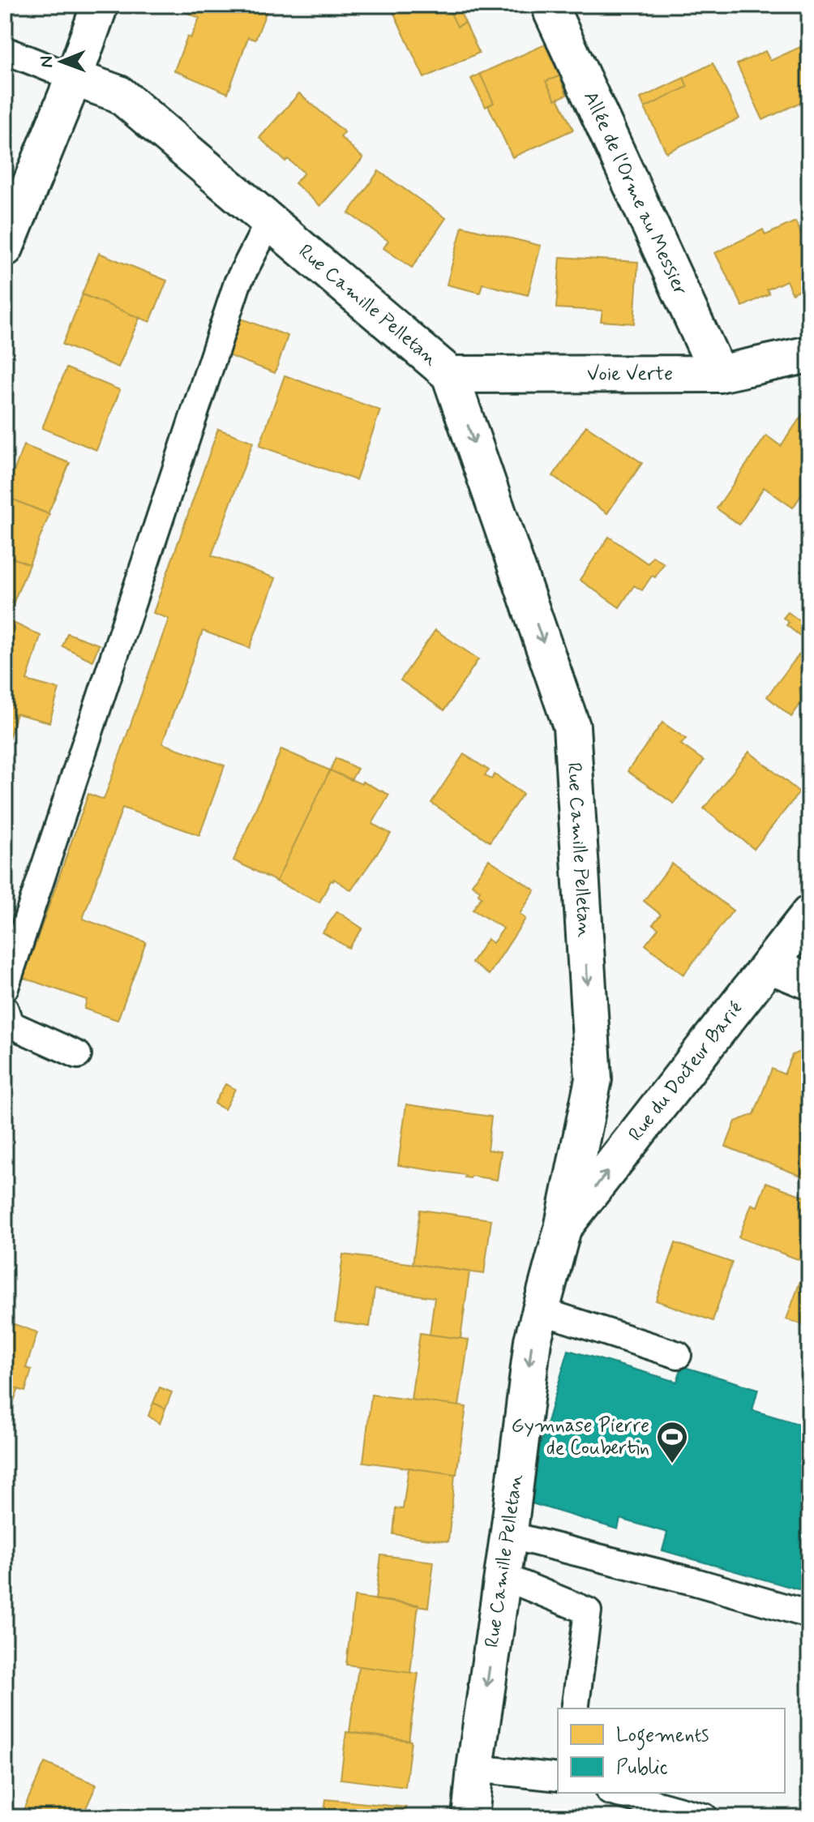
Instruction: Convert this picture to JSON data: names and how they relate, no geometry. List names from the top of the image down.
{
  "streets": {
    "street": [
      "Allée de l'Orme au Messier",
      "Rue Camille Pelletan",
      "Voie Verte",
      "Rue du Docteur Barié"
    ]
  },
  "crossings": [
    ["Allée de l'Orme au Messier", "Voie Verte"],
    ["Rue Camille Pelletan", "Voie Verte"],
    ["Rue Camille Pelletan", "Rue du Docteur Barié"]
  ],
  "one_way": ["Rue Camille Pelletan", "Rue du Docteur Barié"],
  "places": {
    "sports": ["Gymnase Pierre de Coubertin"]
  },
  "legend": ["Logements", "Public"],
  "north": "left"
}
